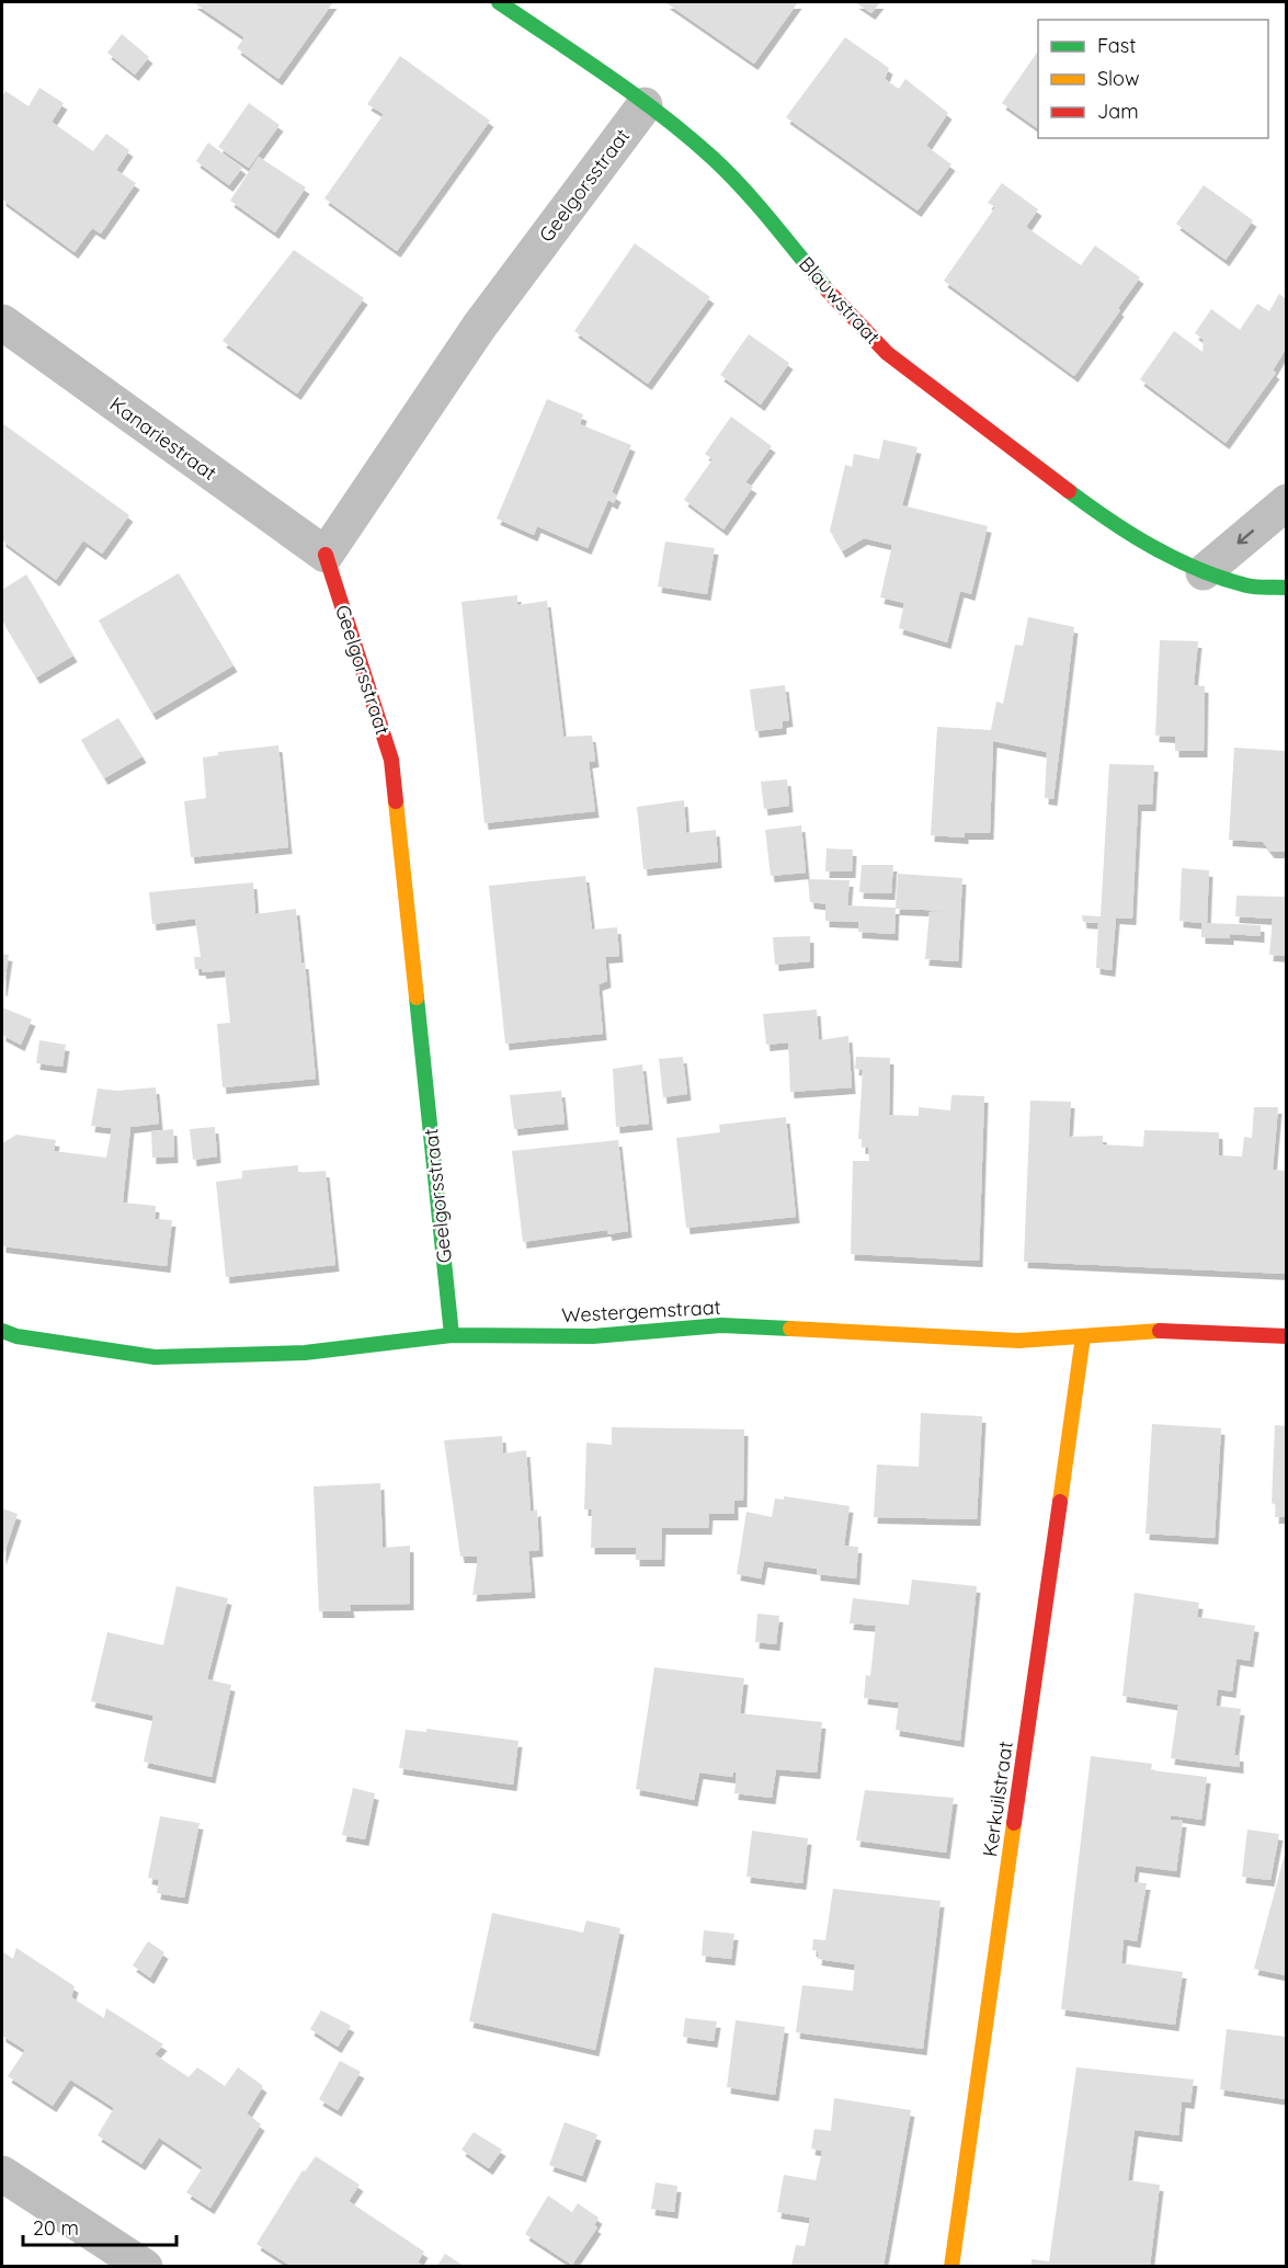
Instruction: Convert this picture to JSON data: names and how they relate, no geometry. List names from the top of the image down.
{
  "streets": {
    "street": [
      "Geelgorsstraat",
      "Blauwstraat",
      "Kanariestraat",
      "Westergemstraat",
      "Kerkuilstraat"
    ]
  },
  "crossings": [
    ["Geelgorsstraat", "Blauwstraat"],
    ["Geelgorsstraat", "Kanariestraat"],
    ["Geelgorsstraat", "Westergemstraat"],
    ["Westergemstraat", "Kerkuilstraat"]
  ],
  "legend": ["Fast", "Slow", "Jam"],
  "scale_bar": "20 m"
}
